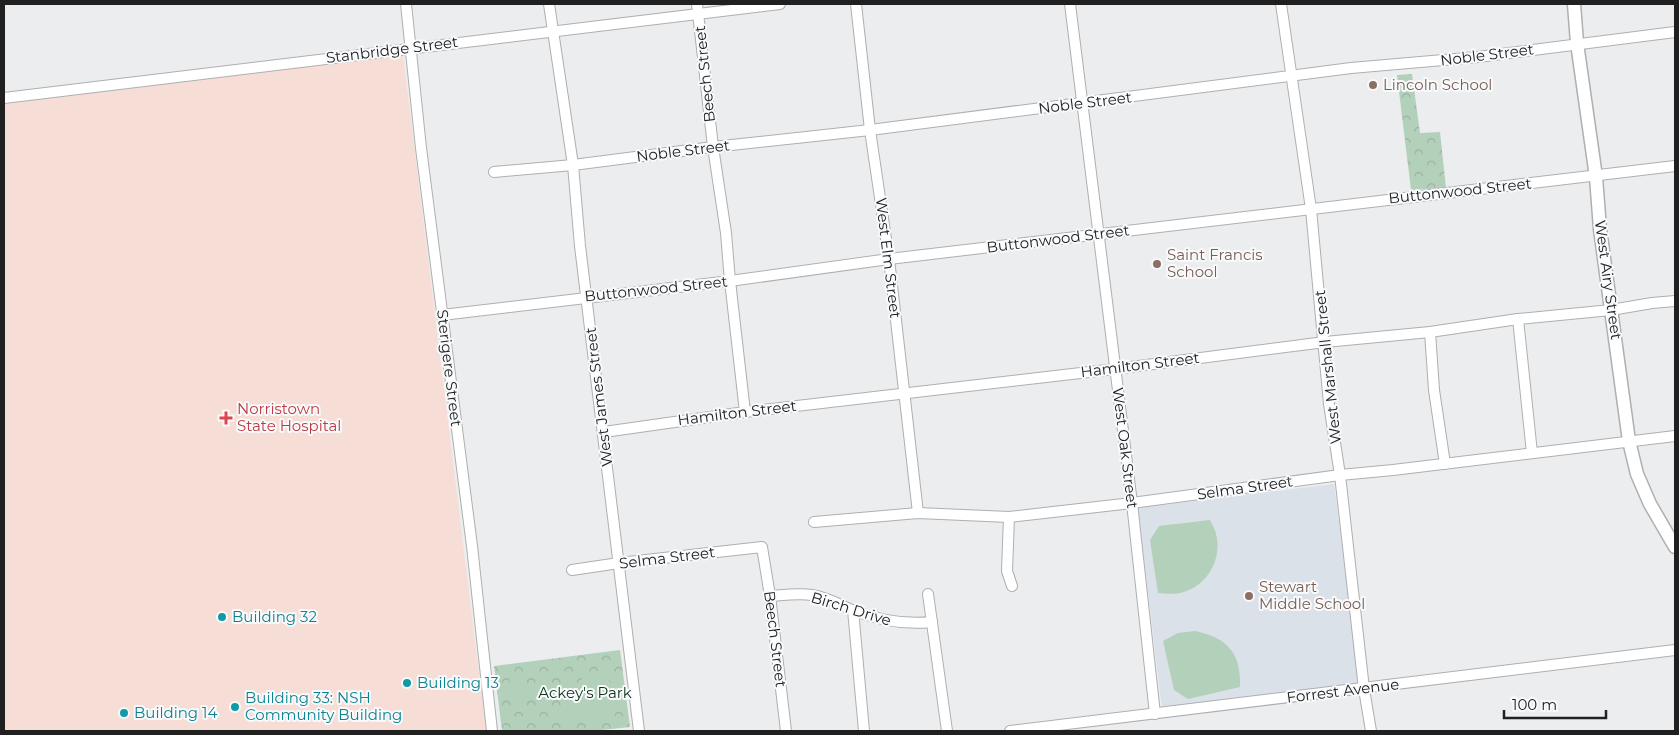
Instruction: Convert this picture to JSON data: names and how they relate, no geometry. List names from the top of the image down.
{
  "streets": {
    "main road": ["West Airy Street"],
    "street": [
      "Stanbridge Street",
      "Noble Street",
      "Beech Street",
      "Buttonwood Street",
      "West Elm Street",
      "Hamilton Street",
      "West Marshall Street",
      "Sterigere Street",
      "West James Street",
      "West Oak Street",
      "Selma Street",
      "Birch Drive",
      "Forrest Avenue"
    ]
  },
  "crossings": [
    ["Stanbridge Street", "Beech Street"],
    ["Stanbridge Street", "Sterigere Street"],
    ["Stanbridge Street", "West James Street"],
    ["Noble Street", "Beech Street"],
    ["Noble Street", "West Elm Street"],
    ["Noble Street", "West Airy Street"],
    ["Noble Street", "West Marshall Street"],
    ["Noble Street", "West James Street"],
    ["Noble Street", "West Oak Street"],
    ["Beech Street", "Buttonwood Street"],
    ["Beech Street", "Hamilton Street"],
    ["Beech Street", "Selma Street"],
    ["Beech Street", "Birch Drive"],
    ["Buttonwood Street", "West Elm Street"],
    ["Buttonwood Street", "West Airy Street"],
    ["Buttonwood Street", "West Marshall Street"],
    ["Buttonwood Street", "Sterigere Street"],
    ["Buttonwood Street", "West James Street"],
    ["Buttonwood Street", "West Oak Street"],
    ["West Elm Street", "Hamilton Street"],
    ["West Elm Street", "Selma Street"],
    ["West Airy Street", "Hamilton Street"],
    ["West Airy Street", "Selma Street"],
    ["Hamilton Street", "West Marshall Street"],
    ["Hamilton Street", "West James Street"],
    ["Hamilton Street", "West Oak Street"],
    ["West Marshall Street", "Selma Street"],
    ["West Marshall Street", "Forrest Avenue"],
    ["West James Street", "Selma Street"],
    ["West Oak Street", "Selma Street"],
    ["West Oak Street", "Forrest Avenue"]
  ],
  "parks": ["Ackey's Park"],
  "places": {
    "other": [
      "Lincoln School",
      "Saint Francis School",
      "Stewart Middle School",
      "Building 32",
      "Building 13",
      "Building 33: NSH Community Building",
      "Building 14"
    ],
    "health": ["Norristown State Hospital"]
  },
  "scale_bar": "100 m"
}
